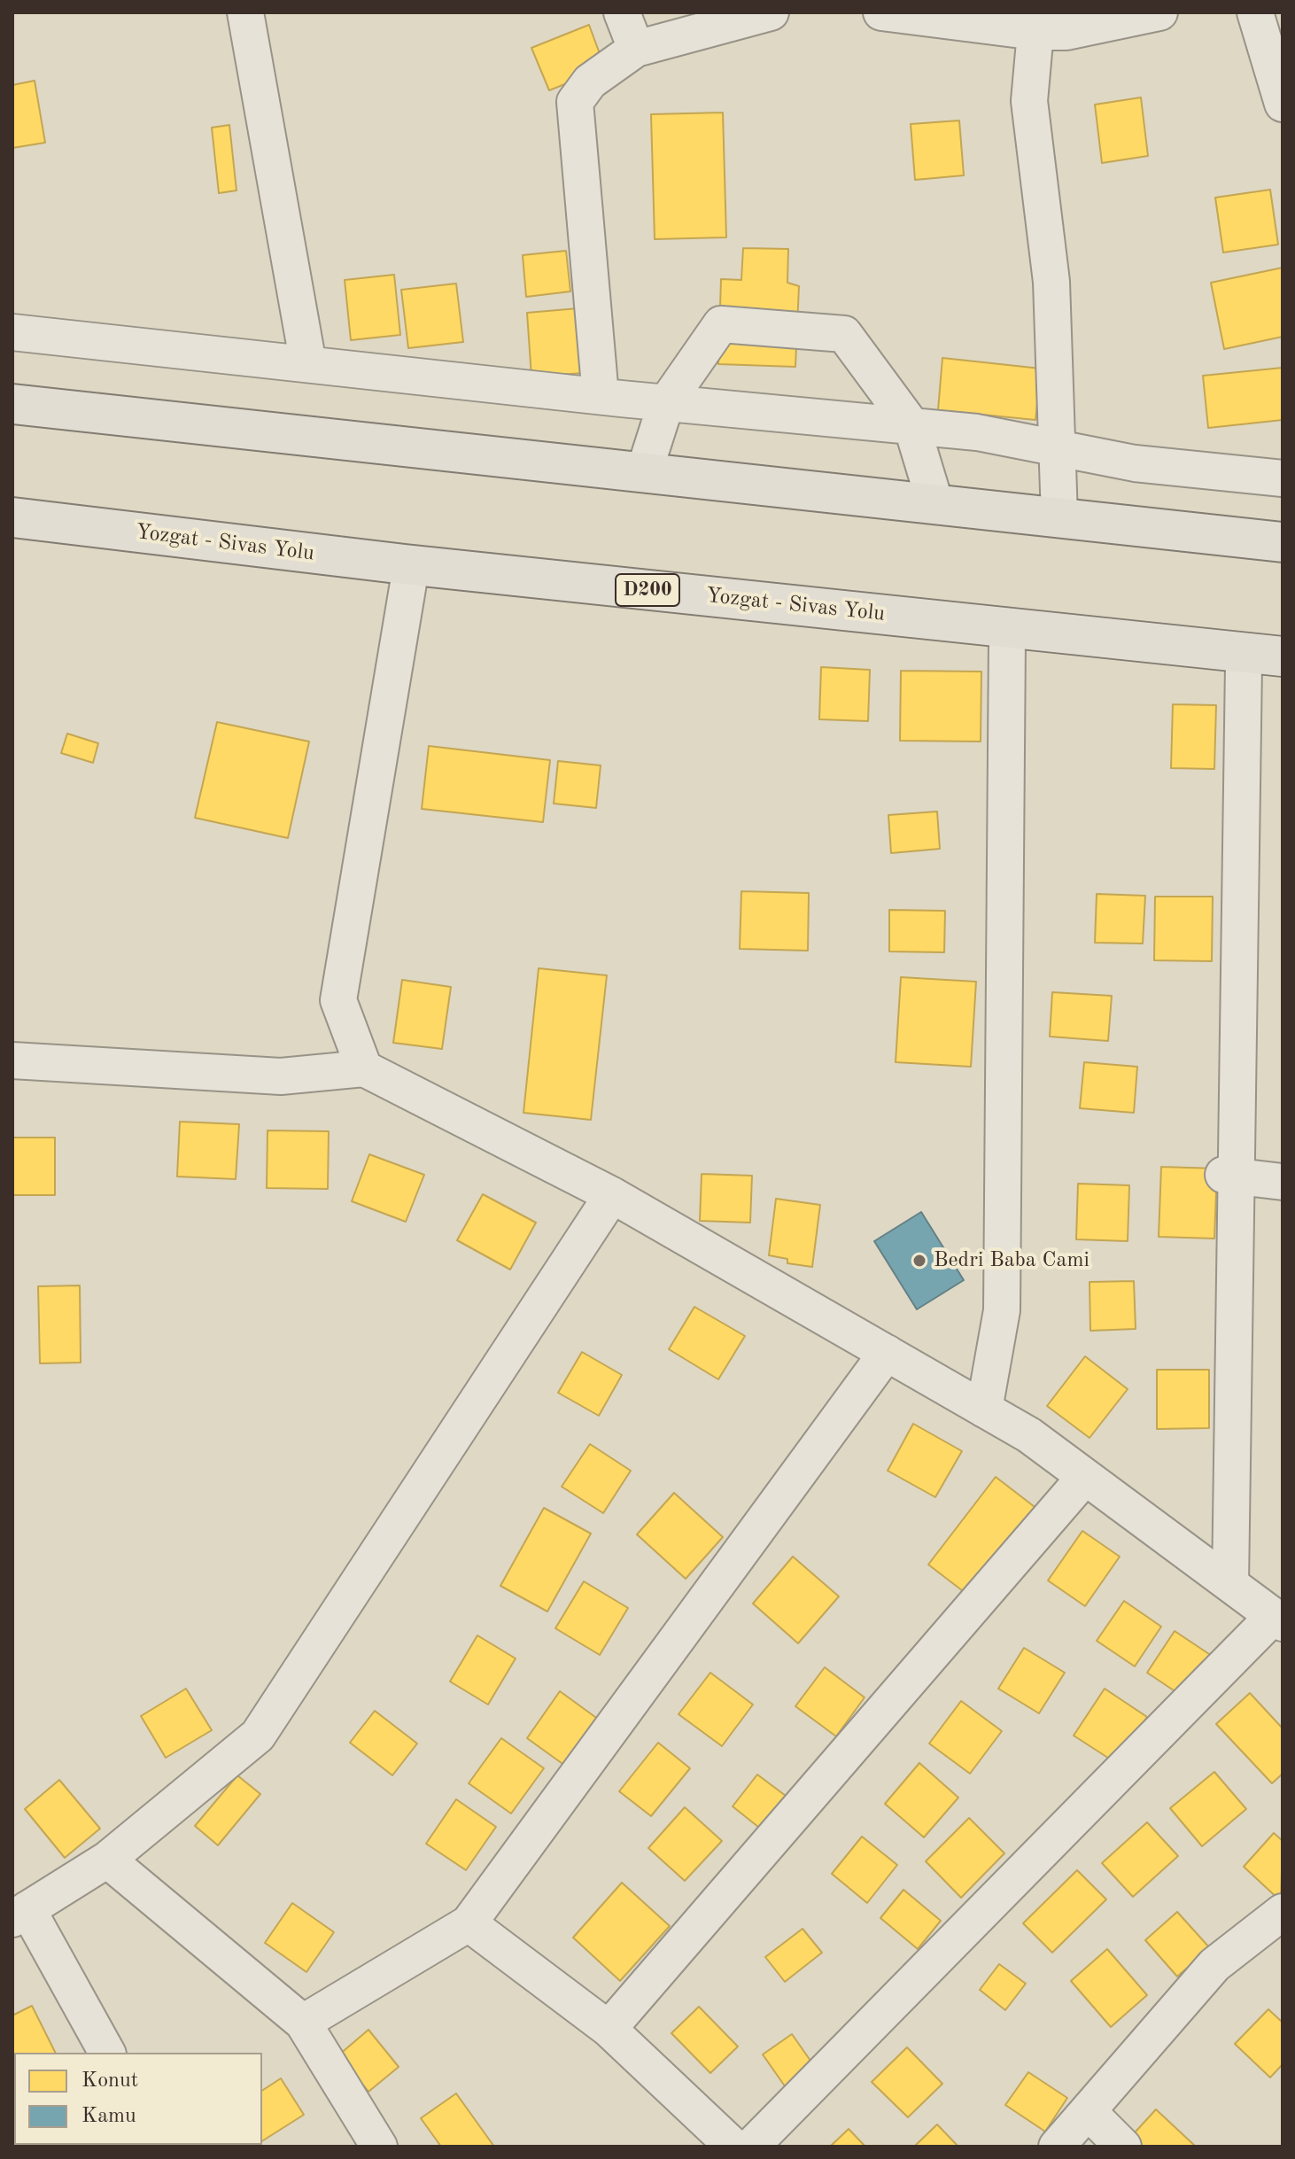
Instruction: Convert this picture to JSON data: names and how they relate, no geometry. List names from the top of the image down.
{
  "streets": {
    "highway": ["Yozgat - Sivas Yolu", "D200"]
  },
  "places": ["Bedri Baba Cami"],
  "legend": ["Konut", "Kamu"]
}
